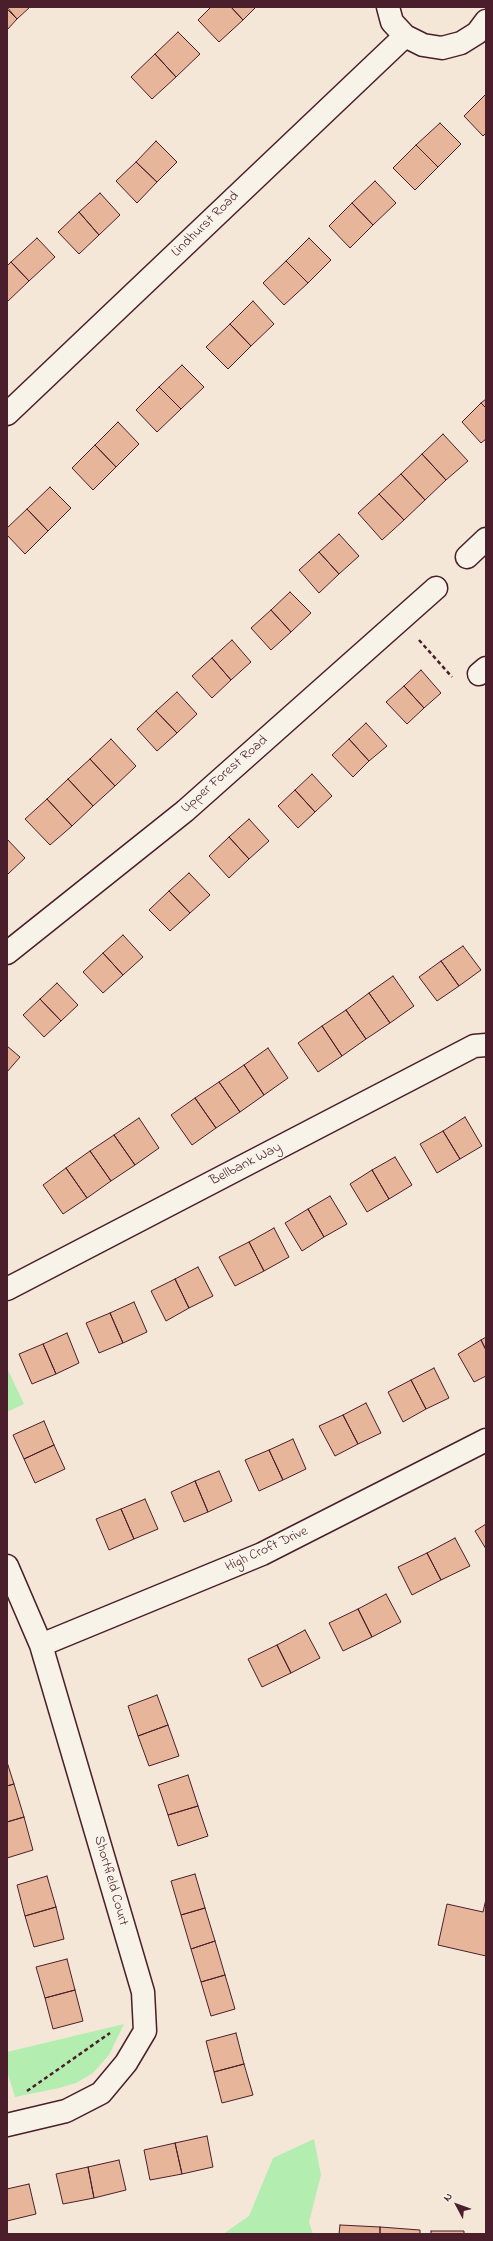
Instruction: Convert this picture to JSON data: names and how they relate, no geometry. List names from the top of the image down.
{
  "streets": {
    "street": [
      "Lindhurst Road",
      "Upper Forest Road",
      "Bellbank Way",
      "High Croft Drive",
      "Shortfield Court"
    ]
  },
  "crossings": [
    ["High Croft Drive", "Shortfield Court"]
  ],
  "north": "top left"
}
